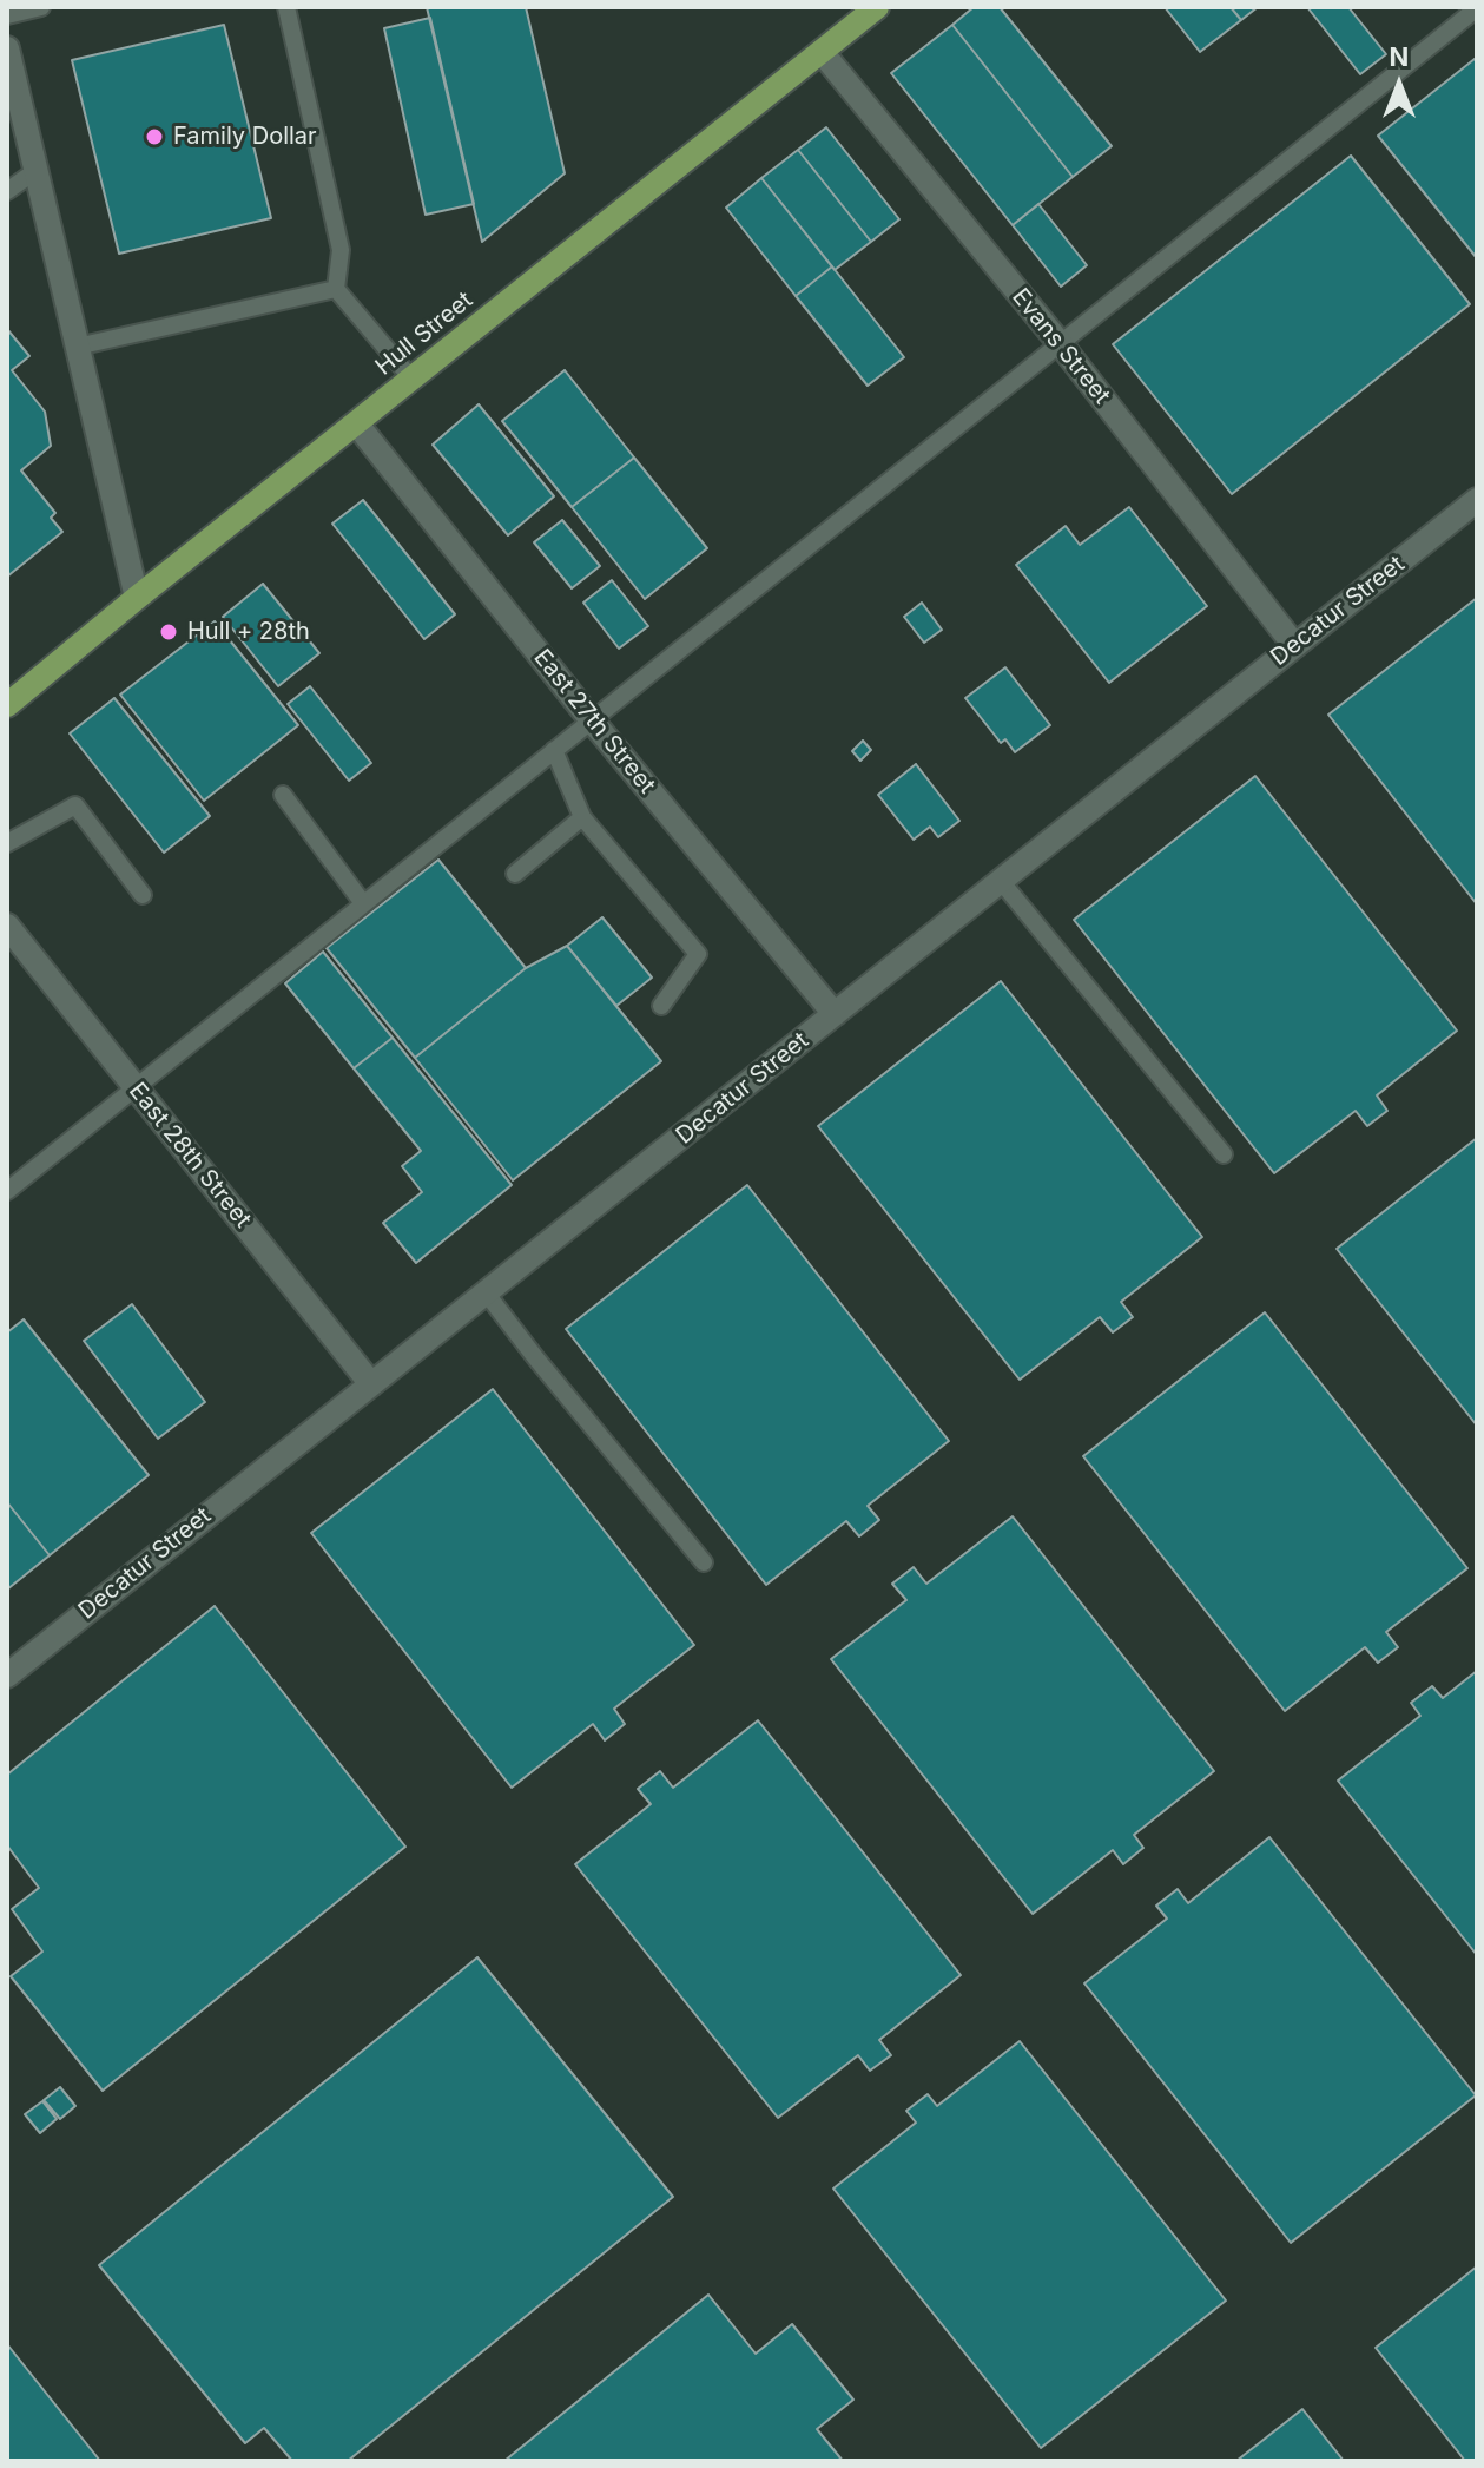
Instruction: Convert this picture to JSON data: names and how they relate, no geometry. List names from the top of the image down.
{
  "streets": {
    "main road": ["Hull Street"],
    "street": [
      "Evans Street",
      "Decatur Street",
      "East 27th Street",
      "East 28th Street"
    ]
  },
  "crossings": [
    ["Hull Street", "Evans Street"],
    ["Hull Street", "East 27th Street"],
    ["Evans Street", "Decatur Street"],
    ["Decatur Street", "East 27th Street"],
    ["Decatur Street", "East 28th Street"]
  ],
  "places": ["Family Dollar", "Hull + 28th"],
  "north": "top"
}
